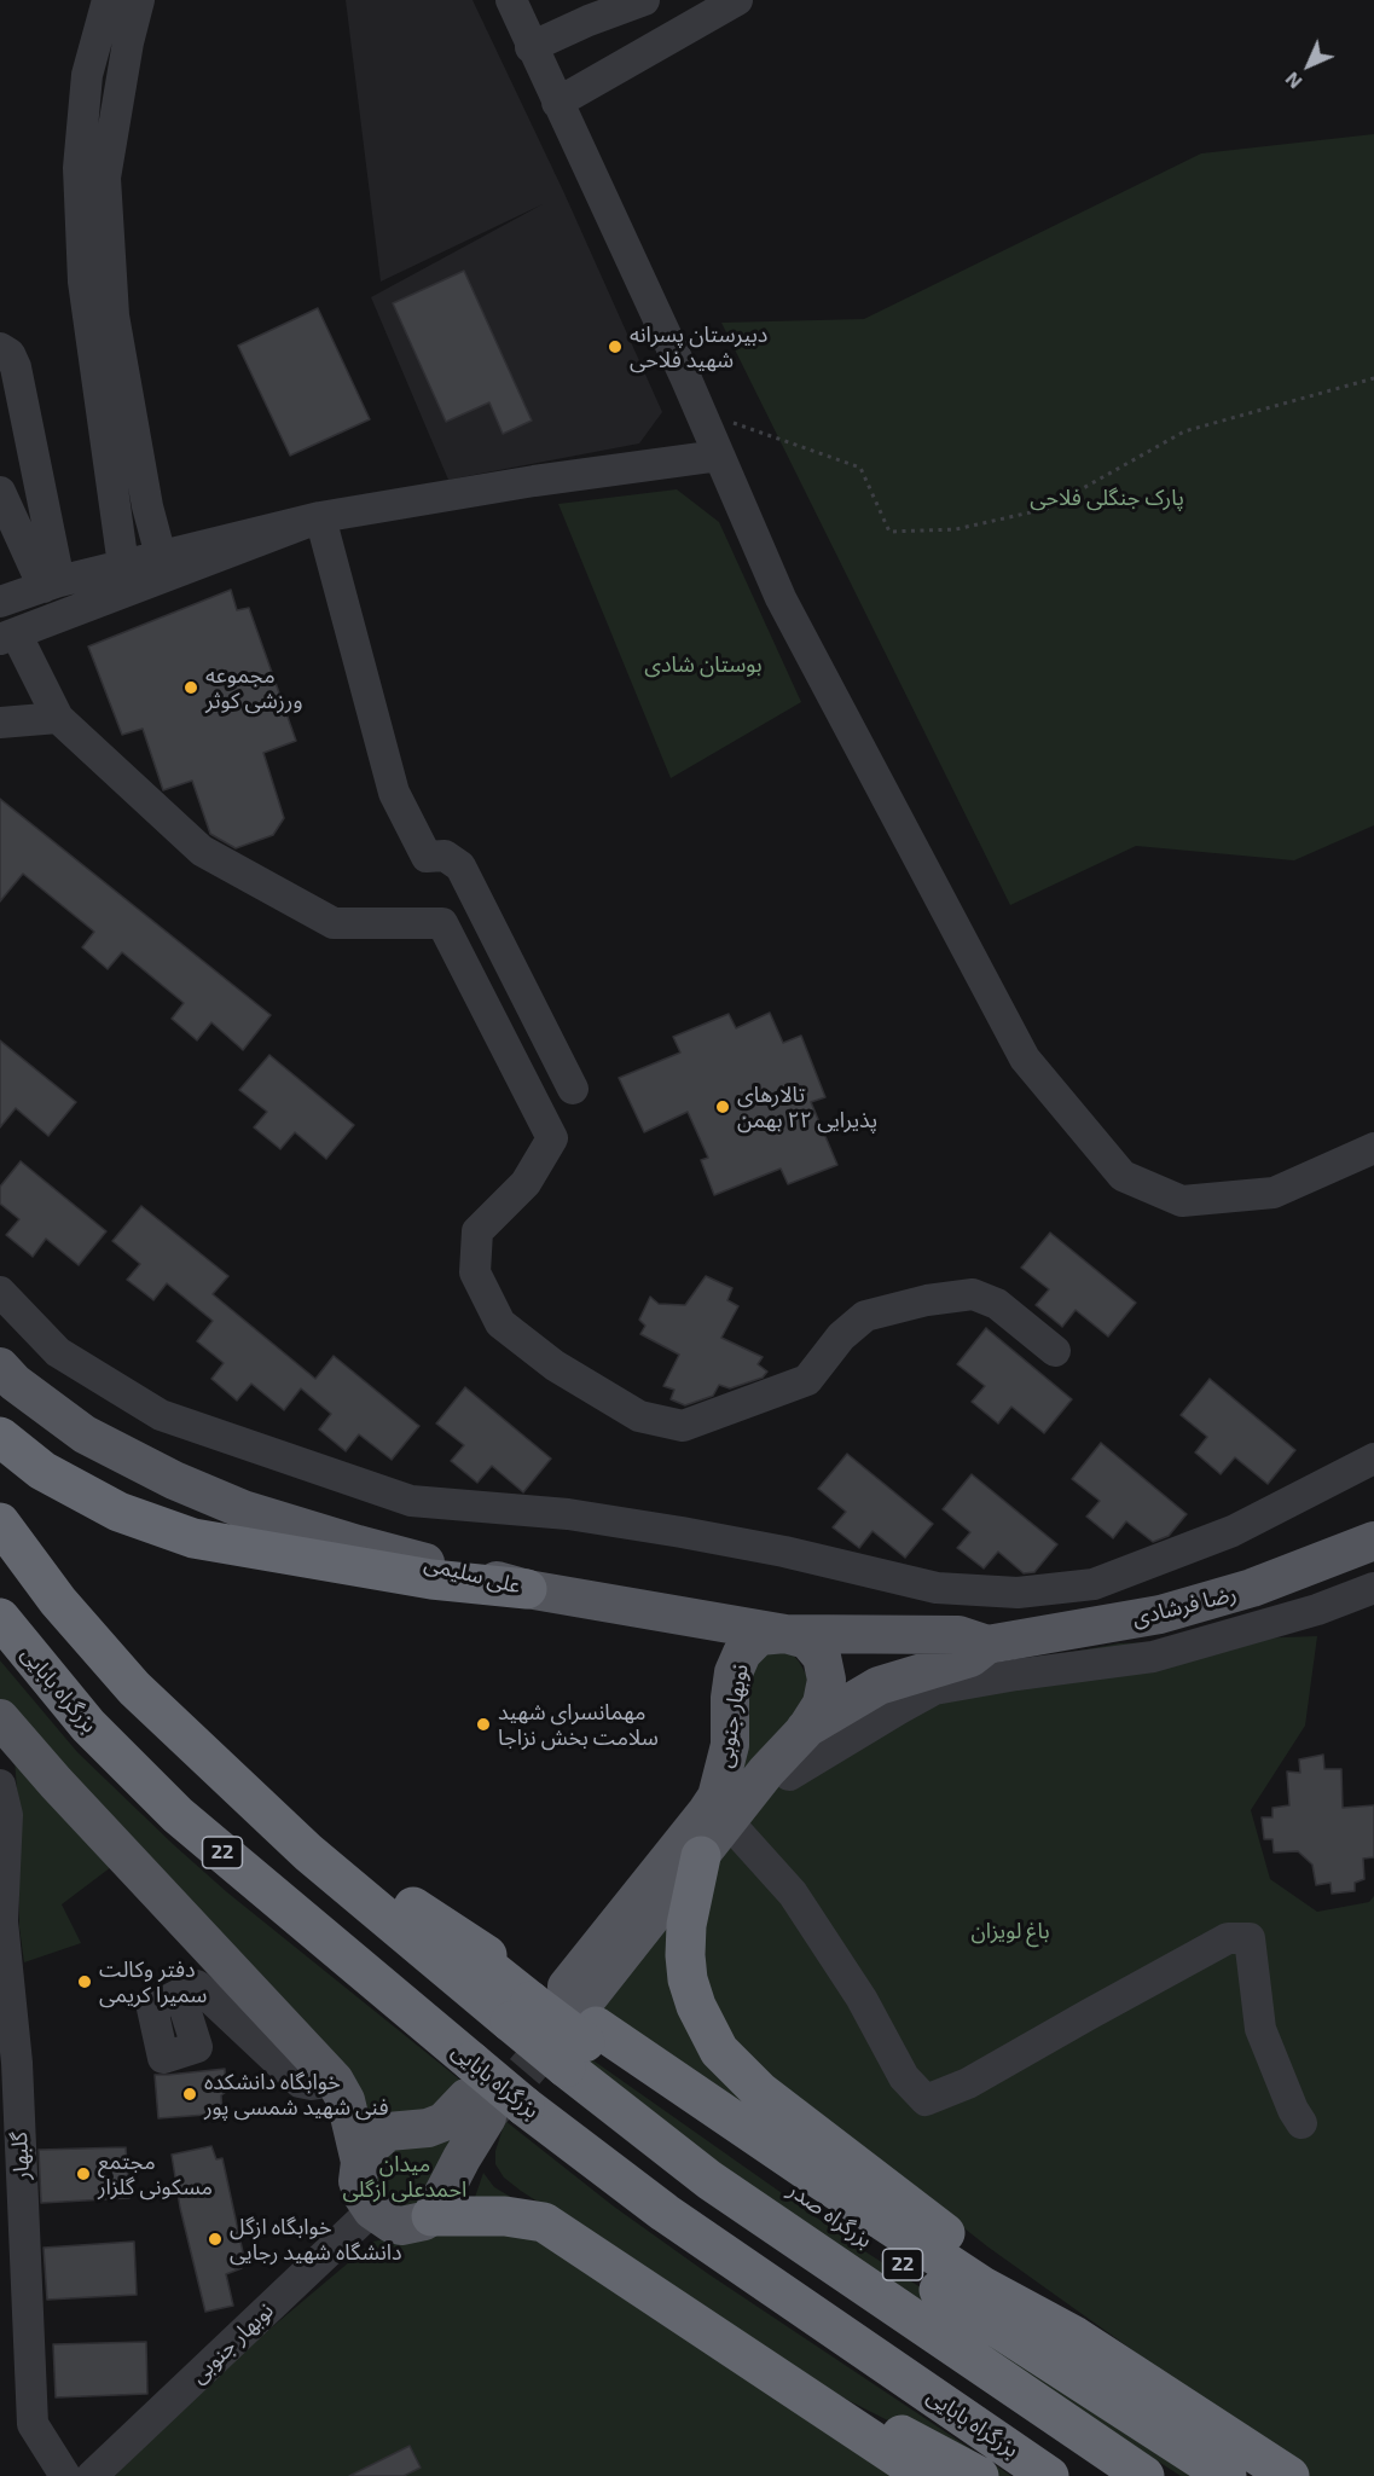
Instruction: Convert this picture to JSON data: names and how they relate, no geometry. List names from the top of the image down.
{
  "streets": {
    "highway": ["بزرگراه بابایی", "22", "بزرگراه صدر"],
    "main road": ["علی سلیمی", "رضا فرشادی", "نوبهار جنوبی"],
    "street": ["گلبهار"]
  },
  "crossings": [
    ["علی سلیمی", "رضا فرشادی"],
    ["علی سلیمی", "نوبهار جنوبی"],
    ["نوبهار جنوبی", "22"],
    ["نوبهار جنوبی", "بزرگراه صدر"],
    ["22", "بزرگراه صدر"]
  ],
  "parks": [
    "پارک جنگلی فلاحی",
    "بوستان شادی",
    "باغ لویزان",
    "میدان احمدعلی ازگلی"
  ],
  "places": [
    "دبیرستان پسرانه شهید فلاحی",
    "مجموعه ورزشی کوثر",
    "تالارهای پذیرایی ۲۲ بهمن",
    "مهمانسرای شهید سلامت بخش نزاجا",
    "دفتر وکالت سمیرا کریمی",
    "خوابگاه دانشکده فنی شهید شمسی پور",
    "مجتمع مسکونی گلزار",
    "خوابگاه ازگل دانشگاه شهید رجایی"
  ],
  "north": "bottom left"
}
